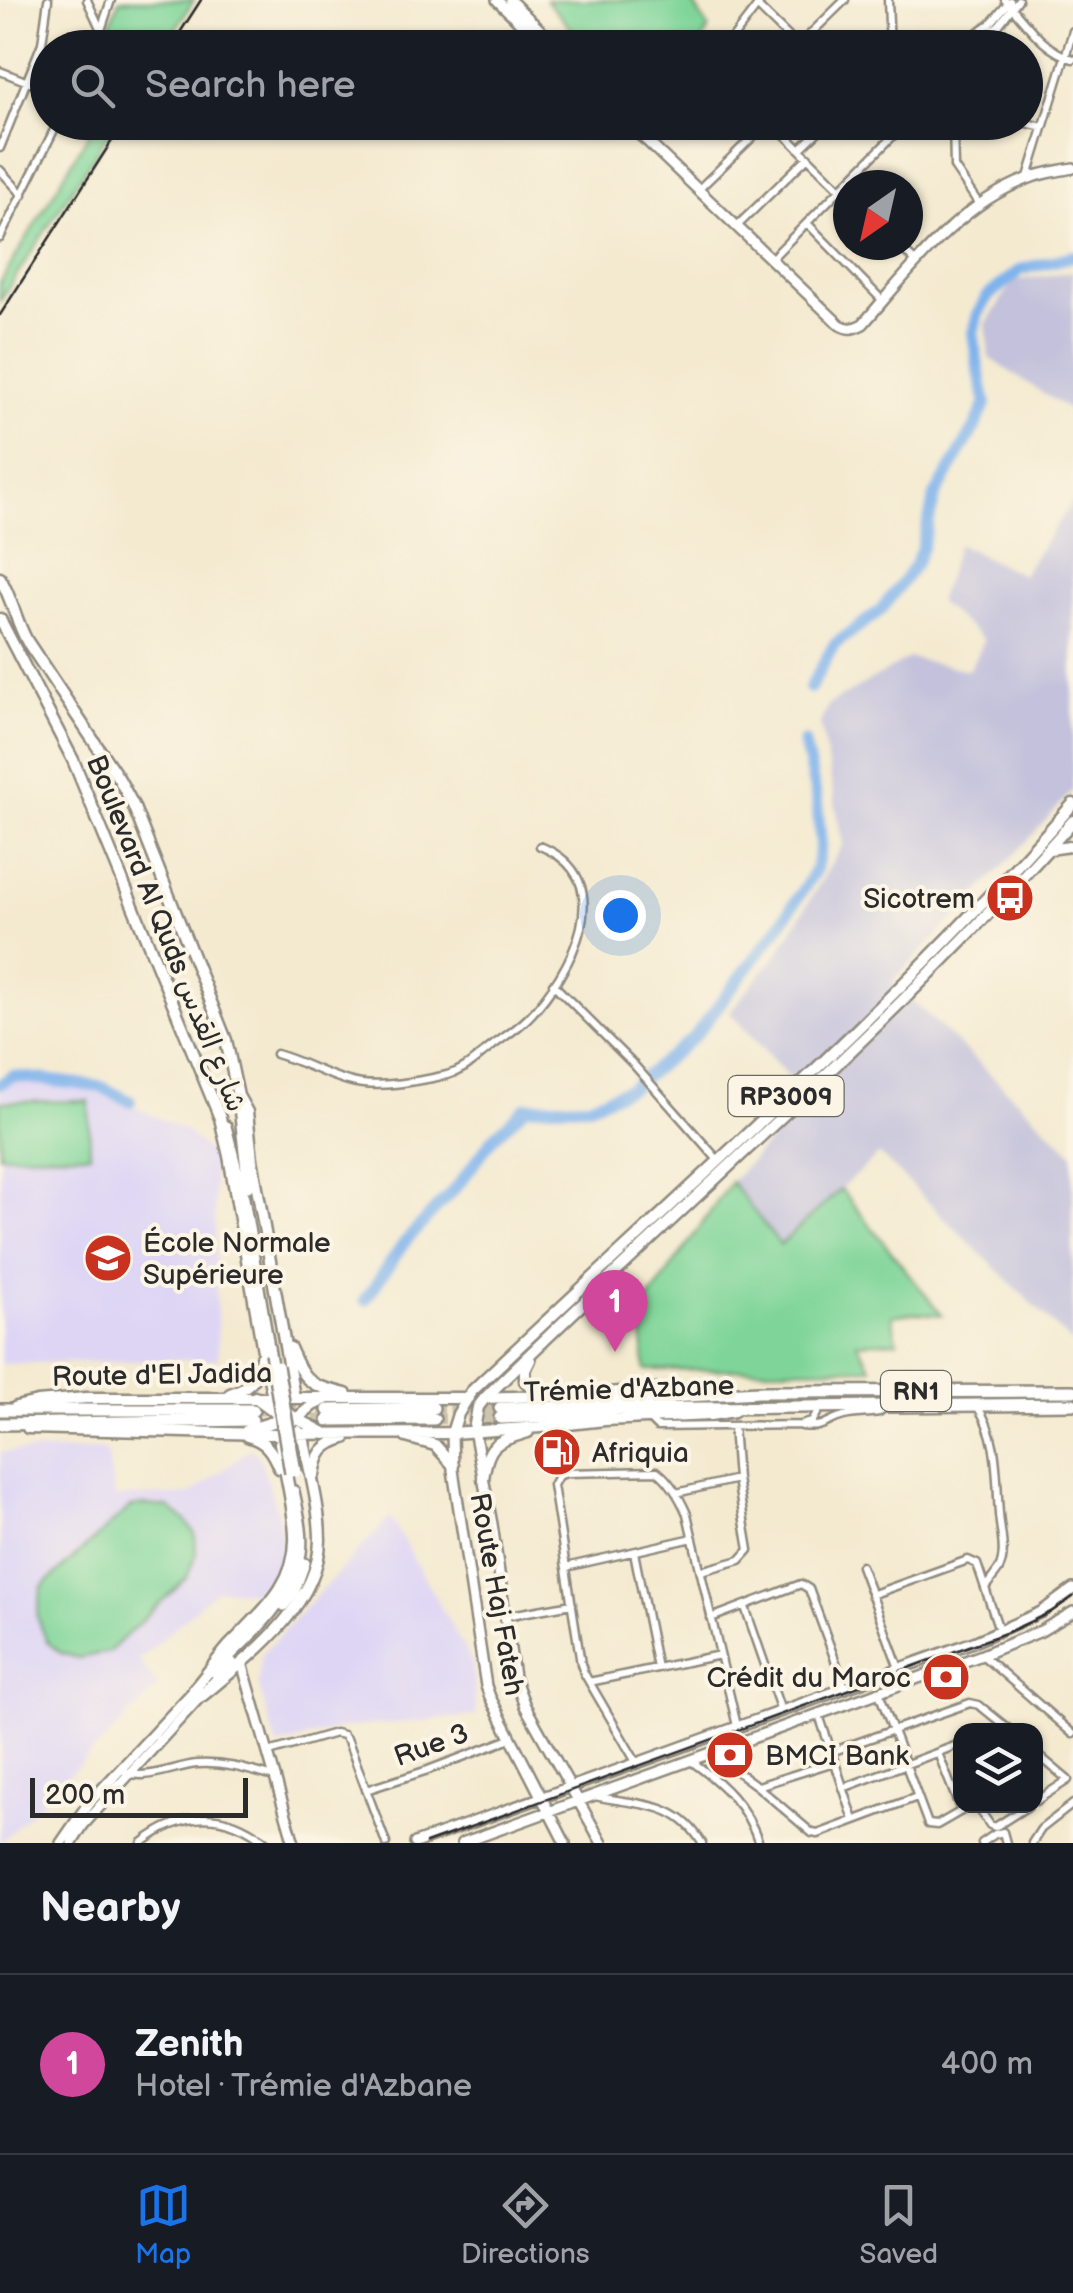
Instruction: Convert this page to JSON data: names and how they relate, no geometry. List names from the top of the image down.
{
  "streets": {
    "highway": ["Trémie d'Azbane", "RN1"],
    "main road": ["Boulevard Al Quds شارع القدس", "RP3009", "Route d'El Jadida"],
    "street": ["Route Haj Fateh", "Rue 3"]
  },
  "crossings": [
    ["Boulevard Al Quds شارع القدس", "Route d'El Jadida"],
    ["Trémie d'Azbane", "RN1"],
    ["Route Haj Fateh", "Rue 3"]
  ],
  "places": {
    "bus stop": ["Sicotrem"],
    "school or university": ["École Normale Supérieure"],
    "fuel station": ["Afriquia"],
    "bank": ["Crédit du Maroc", "BMCI Bank"]
  },
  "scale_bar": "200 m",
  "north": "bottom left",
  "page": {
    "search": "Search here",
    "pins": "1",
    "scale": "200 m",
    "heading": "Nearby",
    "list": [
      {
        "mark": "1",
        "name": "Zenith",
        "note": "Hotel · Trémie d'Azbane",
        "value": "400 m"
      }
    ],
    "nav": ["Map", "Directions", "Saved"]
  }
}
